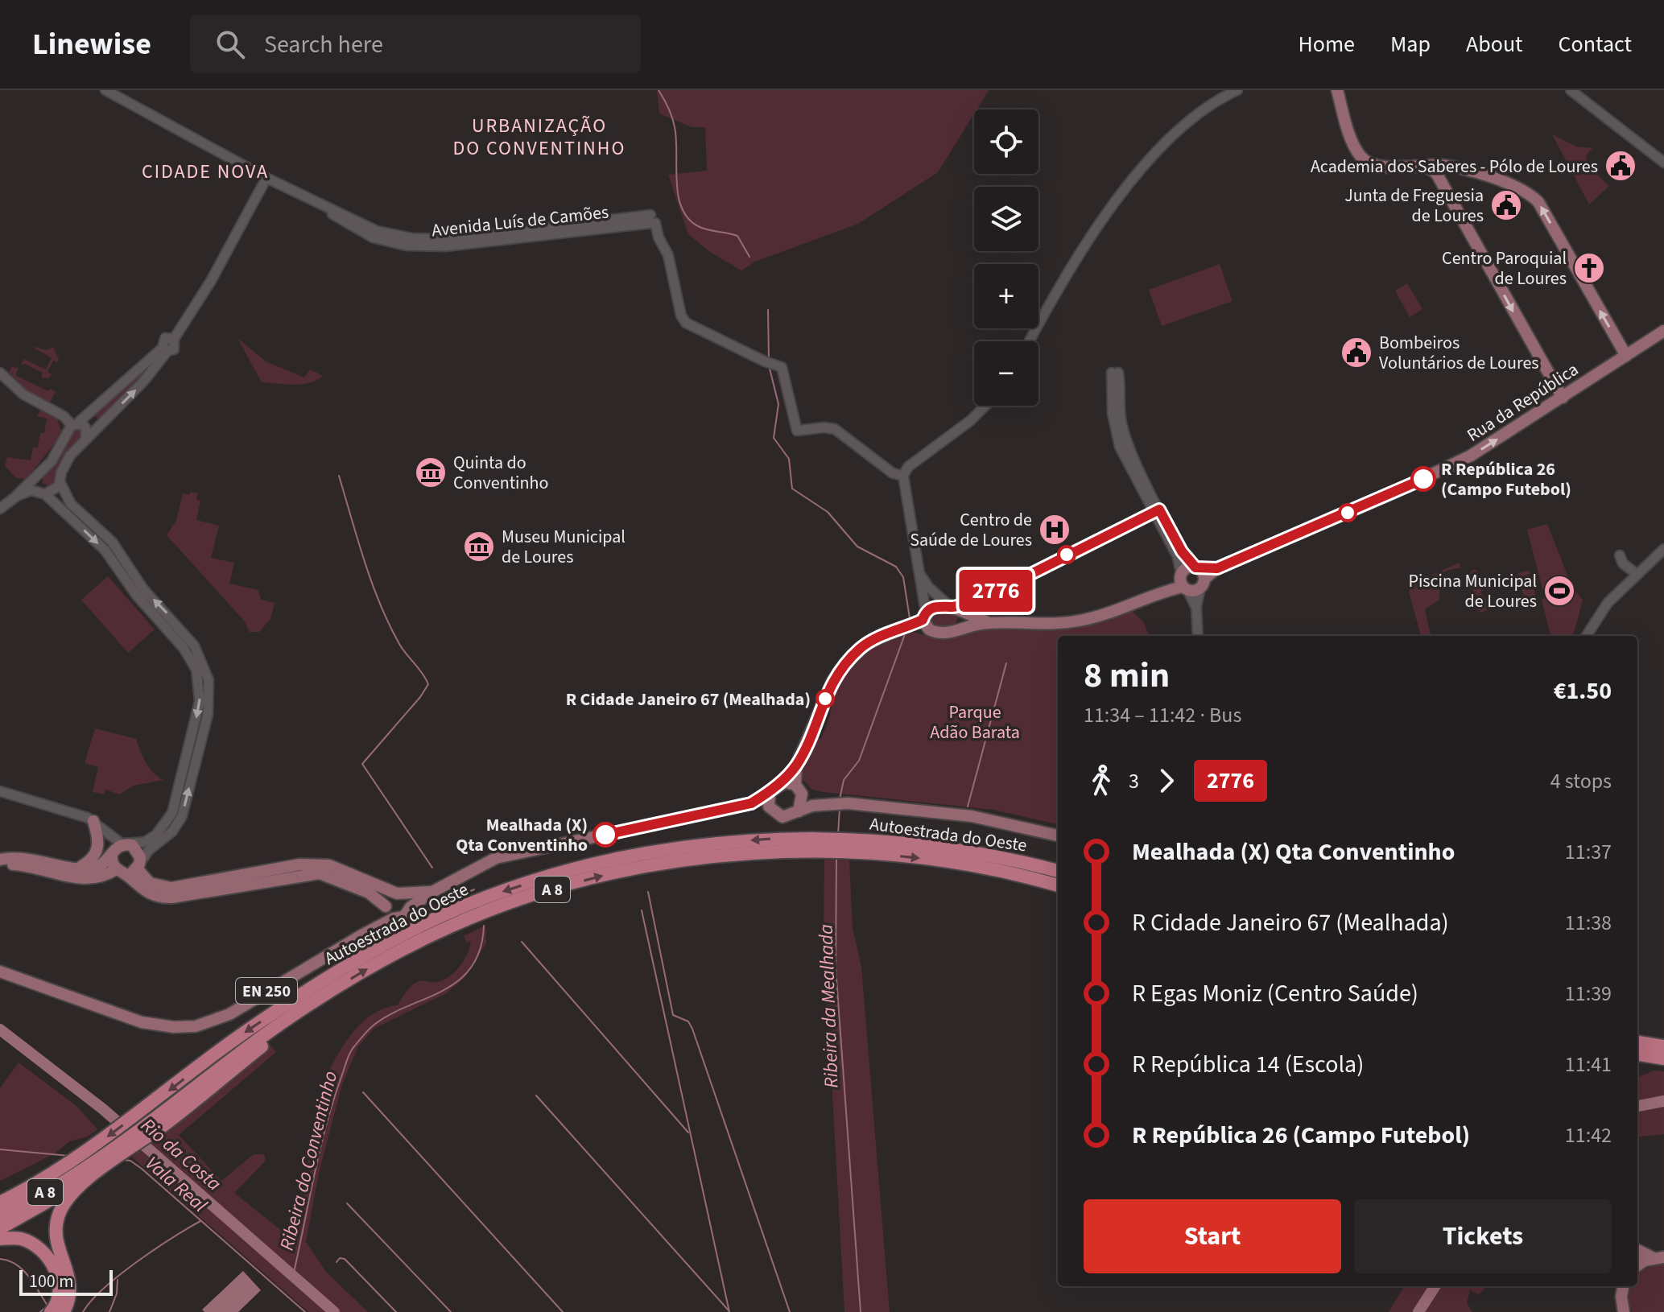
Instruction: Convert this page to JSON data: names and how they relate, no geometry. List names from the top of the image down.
{
  "streets": {
    "highway": ["Autoestrada do Oeste", "A 8"],
    "main road": ["Rua da República", "EN 250"],
    "street": ["Avenida Luís de Camões"]
  },
  "one_way": ["Rua da República"],
  "districts": ["URBANIZAÇÃO DO CONVENTINHO", "CIDADE NOVA"],
  "water": [
    "Ribeira da Mealhada",
    "Rio da Costa",
    "Ribeira do Conventinho",
    "Vala Real"
  ],
  "parks": ["Parque Adão Barata"],
  "places": {
    "public building": ["Academia dos Saberes - Pólo de Loures", "Junta de Freguesia de Loures", "Bombeiros Voluntários de Loures"],
    "church": ["Centro Paroquial de Loures"],
    "museum": ["Quinta do Conventinho", "Museu Municipal de Loures"],
    "other": ["R República 26 (Campo Futebol)", "R Cidade Janeiro 67 (Mealhada)", "Mealhada (X) Qta Conventinho"],
    "hospital": ["Centro de Saúde de Loures"],
    "sports": ["Piscina Municipal de Loures"]
  },
  "lines": ["bus line 2776"],
  "scale_bar": "100 m",
  "page": {
    "header": "Linewise",
    "search": "Search here",
    "nav": [
      "Home",
      "Map",
      "About",
      "Contact"
    ],
    "on_map": "2776",
    "map_buttons": ["+", "−"],
    "heading": ["8 min", "11:34 – 11:42 · Bus", "€1.50"],
    "legs": ["3", "2776", "4 stops"],
    "list": [
      {
        "name": "Mealhada (X) Qta Conventinho",
        "value": "11:37"
      },
      {
        "name": "R Cidade Janeiro 67 (Mealhada)",
        "value": "11:38"
      },
      {
        "name": "R Egas Moniz (Centro Saúde)",
        "value": "11:39"
      },
      {
        "name": "R República 14 (Escola)",
        "value": "11:41"
      },
      {
        "name": "R República 26 (Campo Futebol)",
        "value": "11:42"
      }
    ],
    "buttons": ["Start", "Tickets"],
    "scale": "100 m"
  }
}
